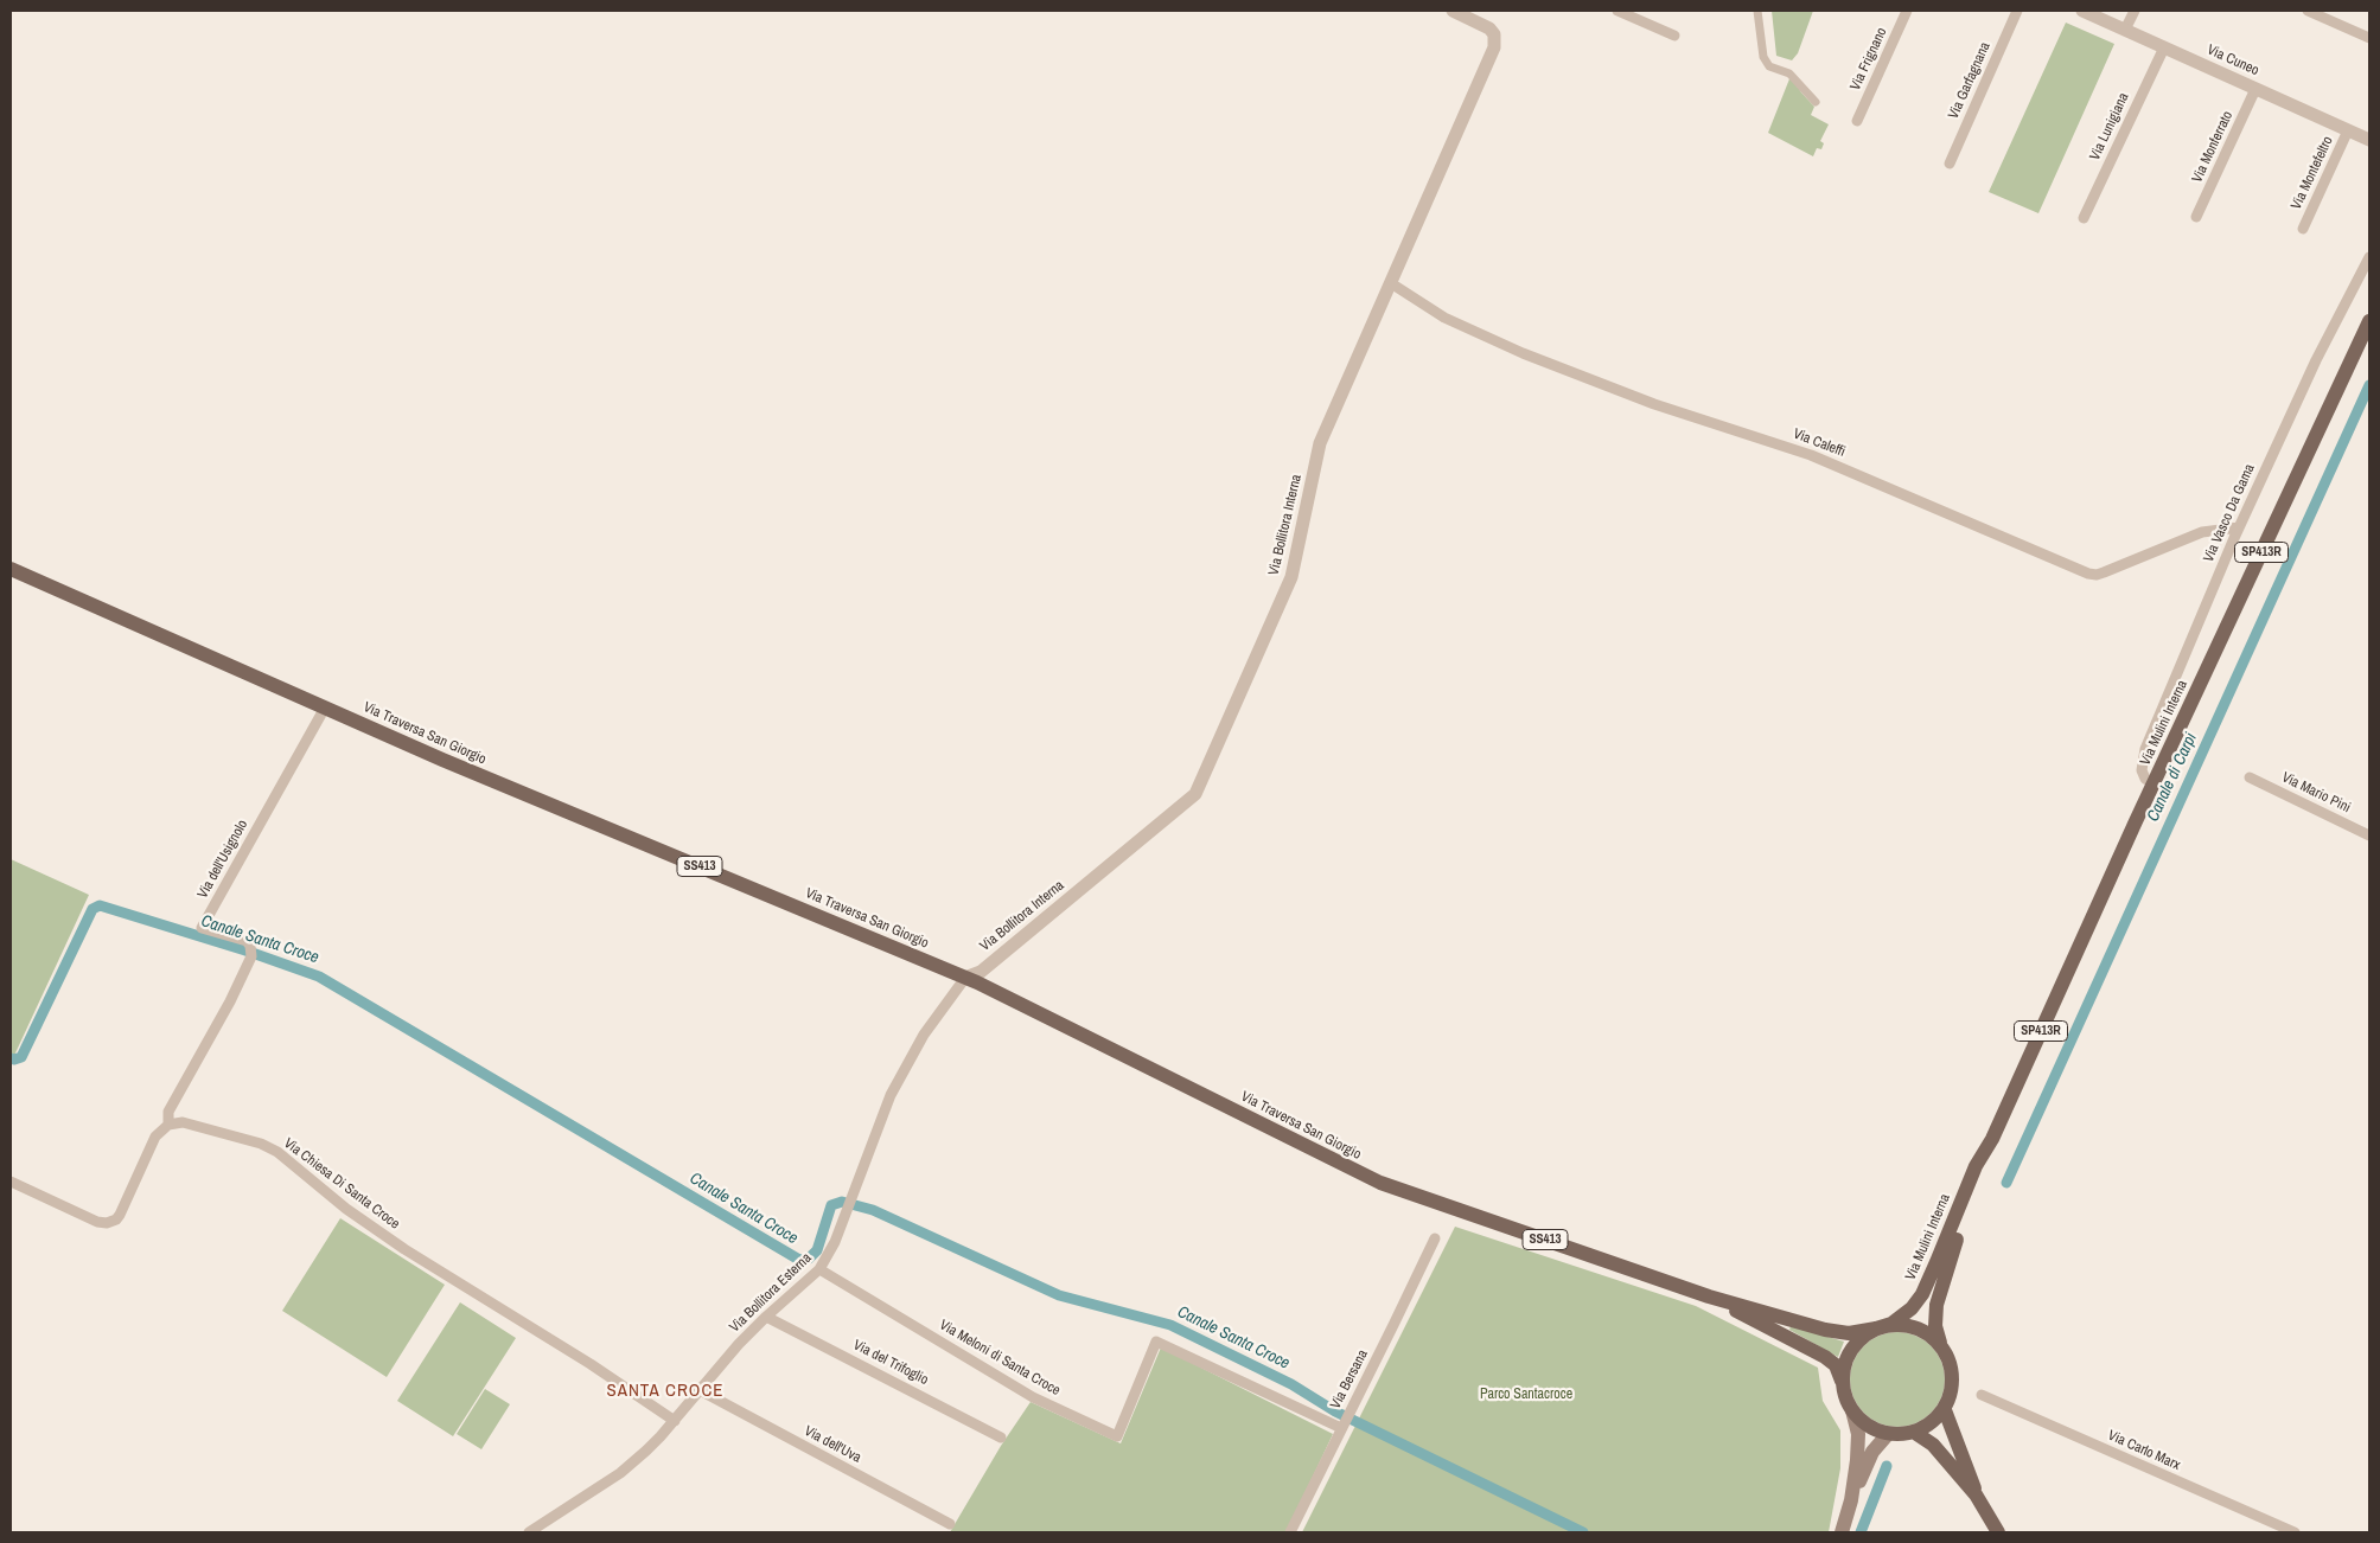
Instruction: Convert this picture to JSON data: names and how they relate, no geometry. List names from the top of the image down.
{
  "streets": {
    "main road": [
      "SP413R",
      "Via Mulini Interna",
      "Via Traversa San Giorgio",
      "SS413"
    ],
    "street": [
      "Via Frignano",
      "Via Cuneo",
      "Via Garfagnana",
      "Via Lunigiana",
      "Via Monferrato",
      "Via Montefeltro",
      "Via Caleffi",
      "Via Vasco Da Gama",
      "Via Bollitora Interna",
      "Via Mario Pini",
      "Via dell'Usignolo",
      "Via Chiesa Di Santa Croce",
      "Via Bollitora Esterna",
      "Via Meloni di Santa Croce",
      "Via del Trifoglio",
      "Via Bersana",
      "Via dell'Uva",
      "Via Carlo Marx"
    ]
  },
  "crossings": [
    ["Via Cuneo", "Via Lunigiana"],
    ["Via Cuneo", "Via Monferrato"],
    ["Via Cuneo", "Via Montefeltro"],
    ["Via Caleffi", "Via Vasco Da Gama"],
    ["Via Caleffi", "Via Bollitora Interna"],
    ["Via Vasco Da Gama", "Via Mulini Interna"],
    ["Via Bollitora Interna", "Via Traversa San Giorgio"],
    ["Via Bollitora Interna", "Via Bollitora Esterna"],
    ["Via Mulini Interna", "Via Traversa San Giorgio"],
    ["Via Mulini Interna", "SS413"],
    ["Via Traversa San Giorgio", "Via dell'Usignolo"],
    ["Via Traversa San Giorgio", "SS413"],
    ["Via Traversa San Giorgio", "Via Bollitora Esterna"],
    ["Via dell'Usignolo", "Via Chiesa Di Santa Croce"],
    ["Via Chiesa Di Santa Croce", "Via Bollitora Esterna"],
    ["Via Bollitora Esterna", "Via Meloni di Santa Croce"],
    ["Via Bollitora Esterna", "Via del Trifoglio"],
    ["Via Bollitora Esterna", "Via dell'Uva"],
    ["Via Meloni di Santa Croce", "Via Bersana"]
  ],
  "districts": ["SANTA CROCE"],
  "water": ["Canale di Carpi", "Canale Santa Croce"],
  "parks": ["Parco Santacroce"]
}
